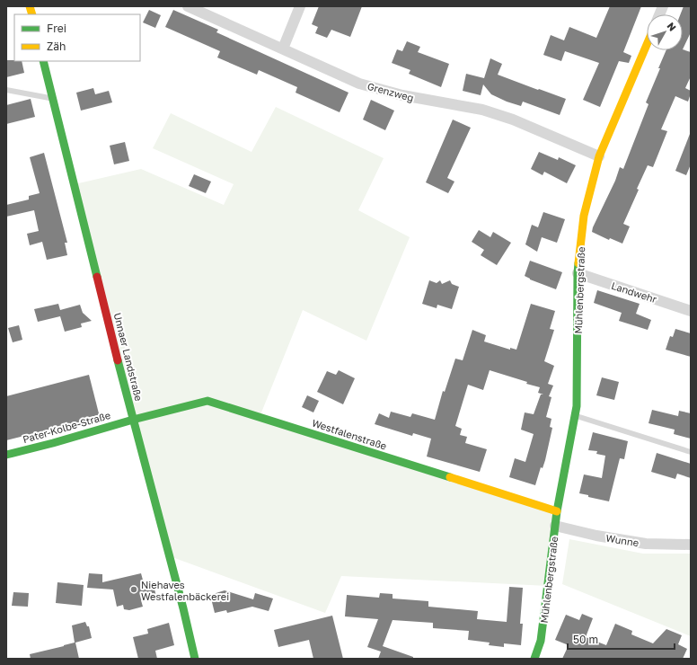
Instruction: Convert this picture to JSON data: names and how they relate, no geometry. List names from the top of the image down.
{
  "streets": {
    "street": [
      "Grenzweg",
      "Mühlenbergstraße",
      "Landwehr",
      "Unnaer Landstraße",
      "Pater-Kolbe-Straße",
      "Westfalenstraße",
      "Wunne"
    ]
  },
  "crossings": [
    ["Grenzweg", "Mühlenbergstraße"],
    ["Mühlenbergstraße", "Landwehr"],
    ["Mühlenbergstraße", "Westfalenstraße"],
    ["Mühlenbergstraße", "Wunne"],
    ["Unnaer Landstraße", "Pater-Kolbe-Straße"],
    ["Unnaer Landstraße", "Westfalenstraße"],
    ["Pater-Kolbe-Straße", "Westfalenstraße"]
  ],
  "places": ["Niehaves Westfalenbäckerei"],
  "legend": ["Frei", "Zäh"],
  "scale_bar": "50 m",
  "north": "top right"
}
